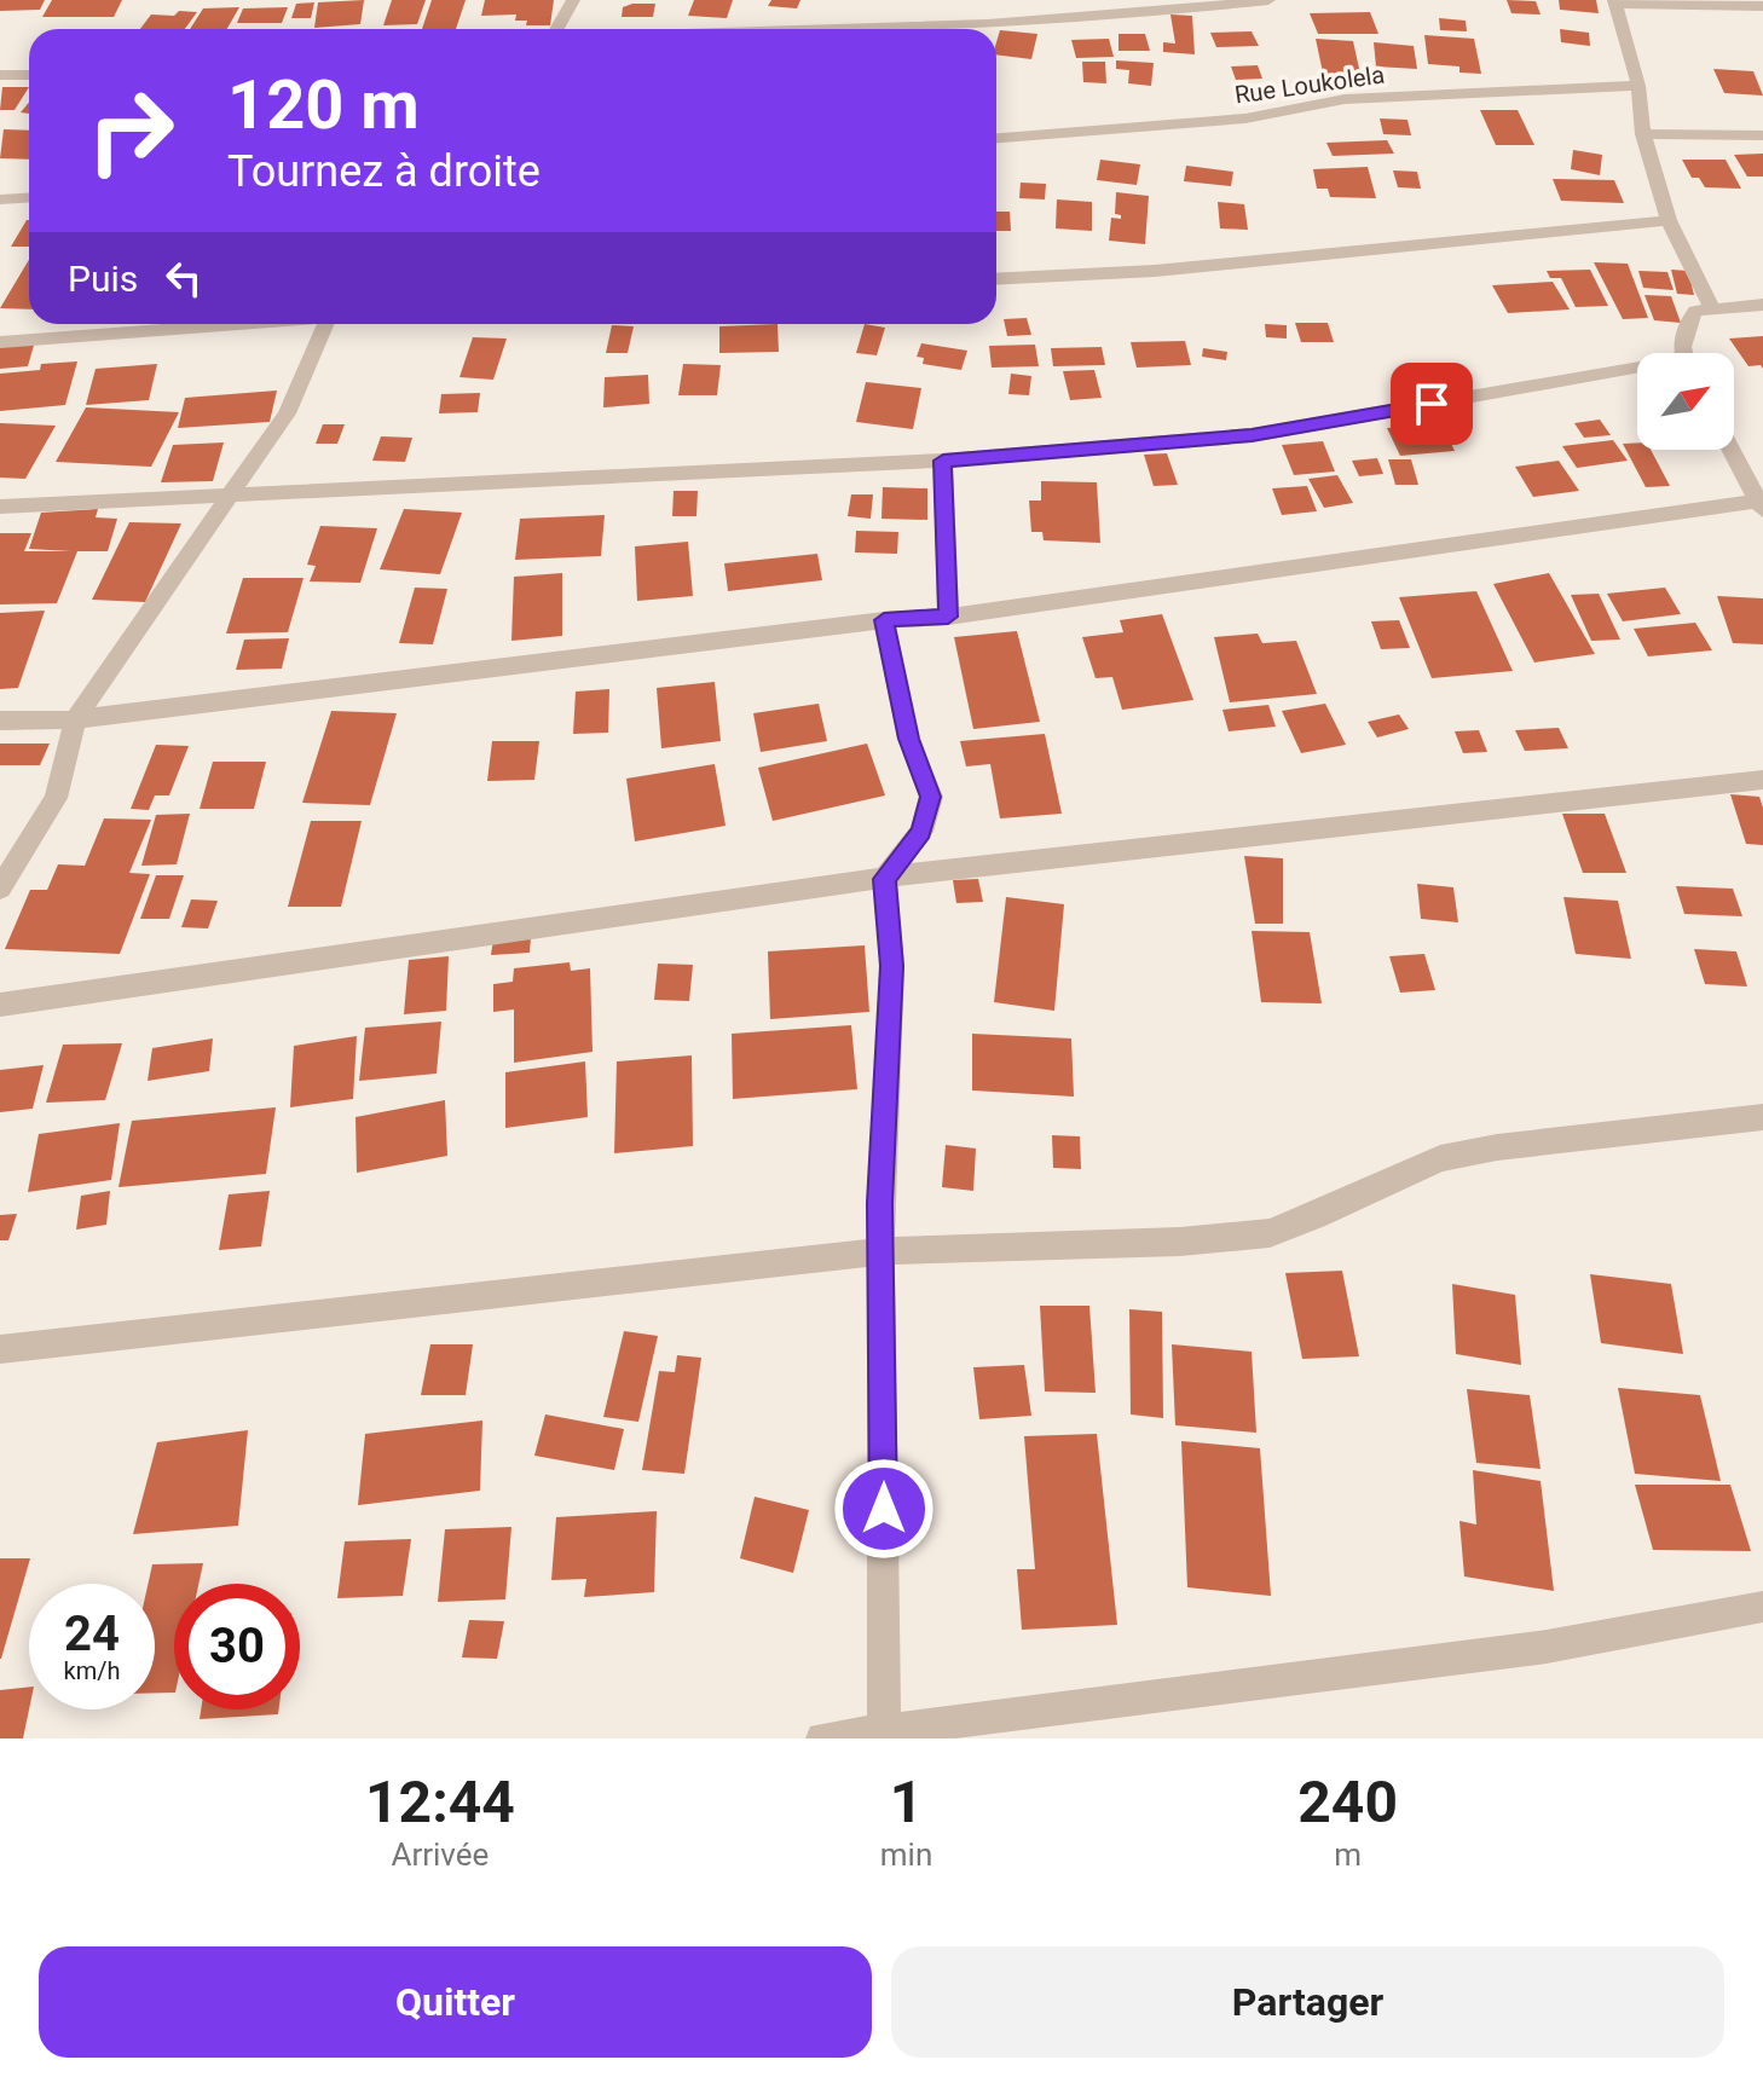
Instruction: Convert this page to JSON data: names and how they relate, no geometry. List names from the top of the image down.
{
  "streets": {
    "street": ["Rue Loukolela"]
  },
  "north": "top right",
  "page": {
    "turn": ["120 m", "Tournez à droite"],
    "then": "Puis",
    "speed": "24 km/h",
    "limit": "30",
    "eta": [
      "12:44",
      "Arrivée",
      "1",
      "min",
      "240",
      "m"
    ],
    "buttons": ["Quitter", "Partager"]
  }
}
